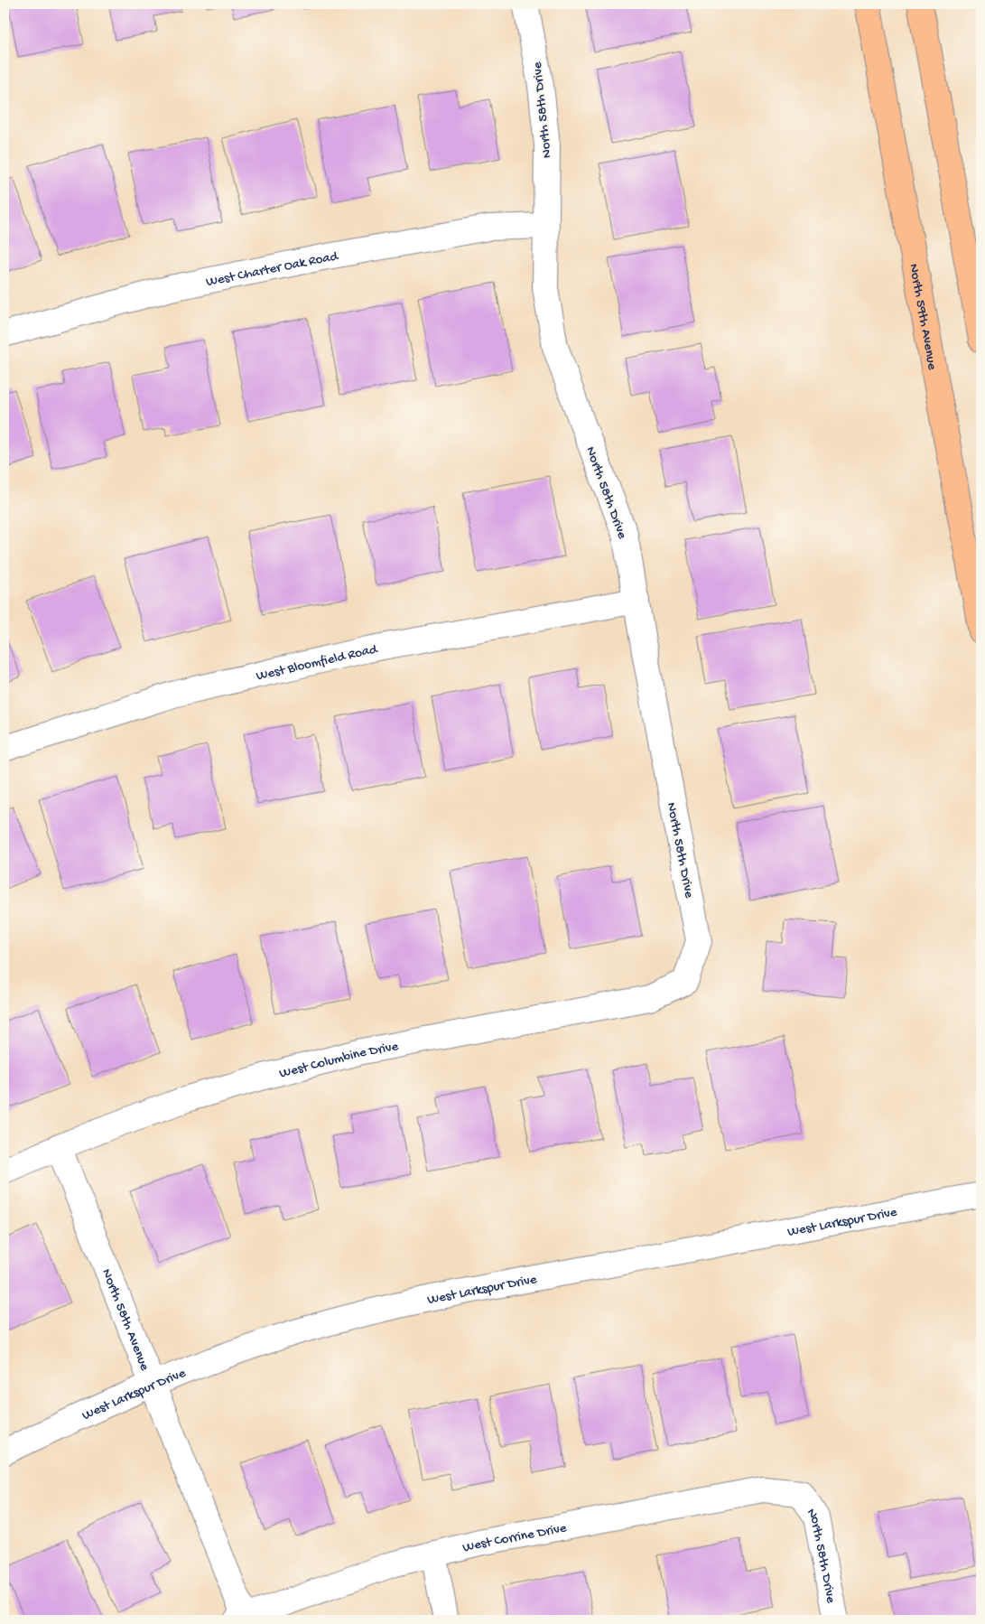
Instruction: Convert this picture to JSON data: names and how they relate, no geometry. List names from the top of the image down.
{
  "streets": {
    "main road": ["North 59th Avenue"],
    "street": [
      "North 58th Drive",
      "West Charter Oak Road",
      "West Bloomfield Road",
      "West Columbine Drive",
      "West Larkspur Drive",
      "North 58th Avenue",
      "West Corrine Drive"
    ]
  },
  "crossings": [
    ["North 58th Drive", "West Charter Oak Road"],
    ["North 58th Drive", "West Bloomfield Road"],
    ["North 58th Drive", "West Columbine Drive"],
    ["North 58th Drive", "West Corrine Drive"],
    ["West Columbine Drive", "North 58th Avenue"],
    ["West Larkspur Drive", "North 58th Avenue"],
    ["North 58th Avenue", "West Corrine Drive"]
  ]
}
